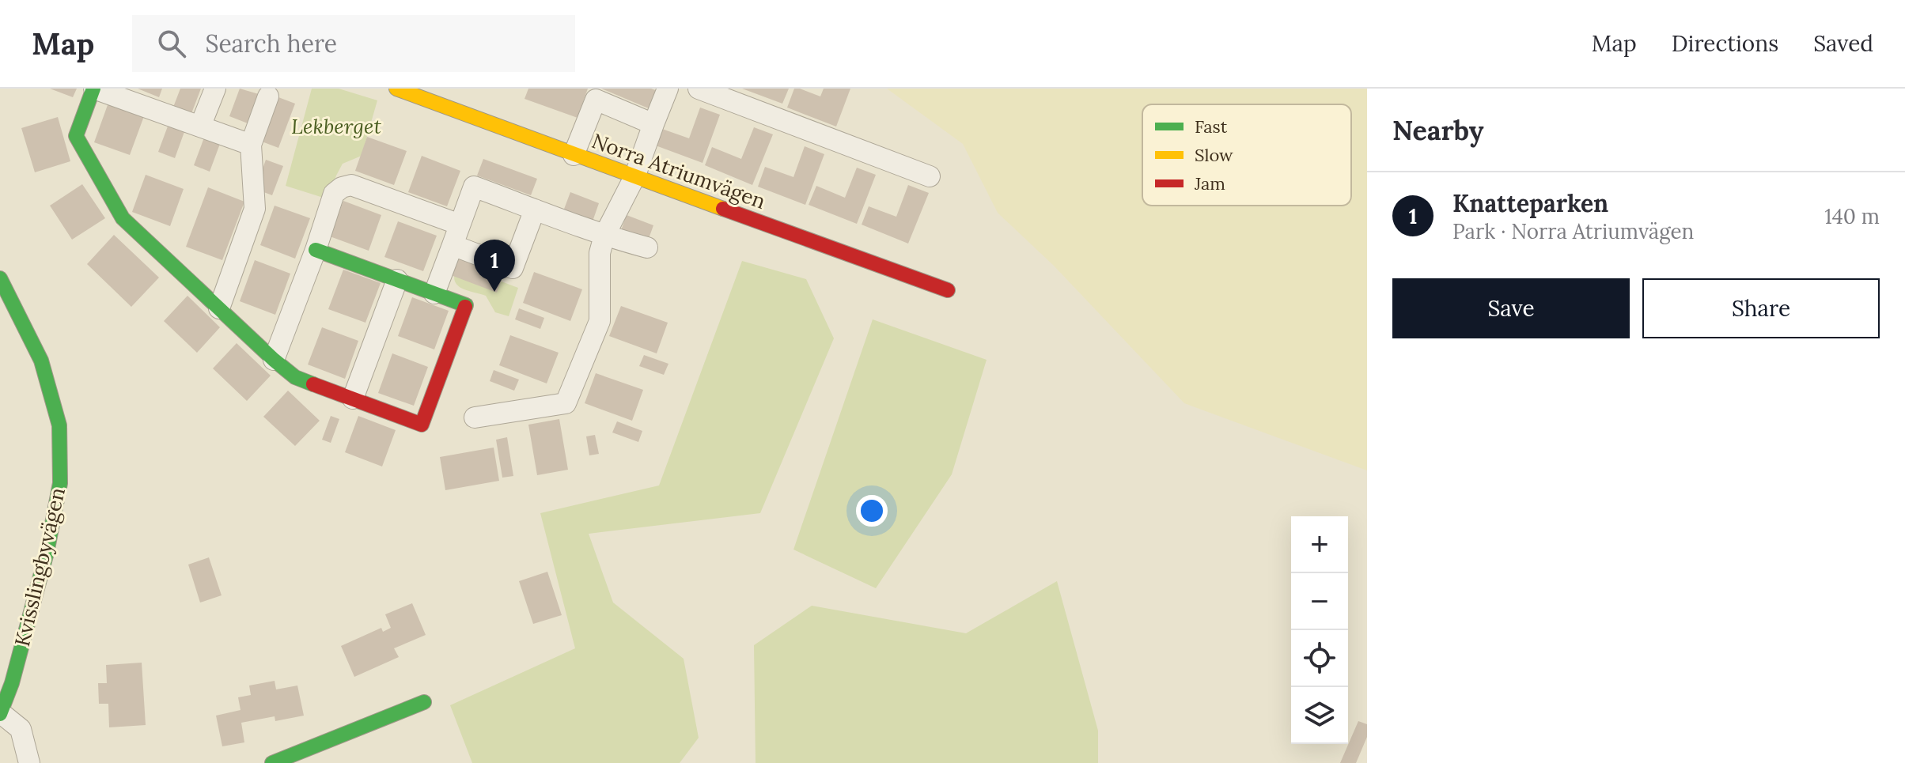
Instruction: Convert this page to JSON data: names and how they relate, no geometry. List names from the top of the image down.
{
  "streets": {
    "street": ["Norra Atriumvägen", "Kvisslingbyvägen"]
  },
  "parks": ["Lekberget"],
  "legend": ["Fast", "Slow", "Jam"],
  "page": {
    "header": "Map",
    "search": "Search here",
    "nav": ["Map", "Directions", "Saved"],
    "heading": "Nearby",
    "list": [
      {
        "mark": "1",
        "name": "Knatteparken",
        "note": "Park · Norra Atriumvägen",
        "value": "140 m"
      }
    ],
    "pins": "1",
    "buttons": ["Save", "Share"],
    "map_buttons": ["+", "−"]
  }
}
